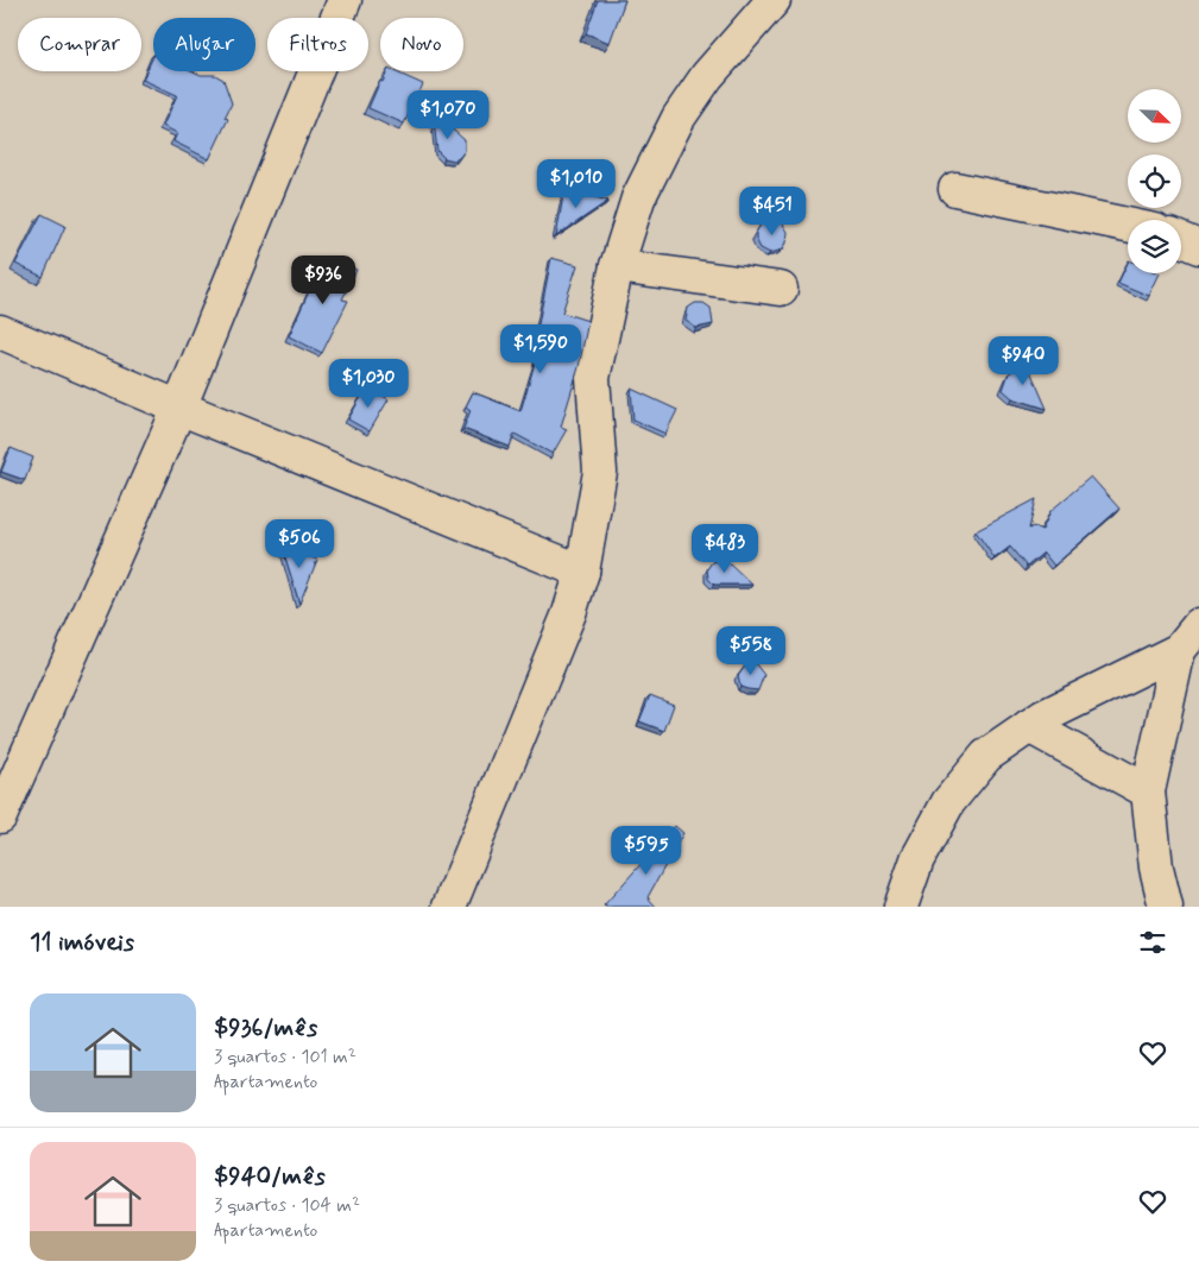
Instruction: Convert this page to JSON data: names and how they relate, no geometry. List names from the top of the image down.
{
  "north": "bottom right",
  "page": {
    "chip": [
      "Comprar",
      "Alugar",
      "Filtros",
      "Novo"
    ],
    "price": [
      "$1,070",
      "$1,010",
      "$451",
      "$936",
      "$1,590",
      "$940",
      "$1,030",
      "$506",
      "$483",
      "$558",
      "$595"
    ],
    "heading": "11 imóveis",
    "list": [
      {
        "name": "$936/mês",
        "note": "3 quartos · 101 m² · Apartamento"
      },
      {
        "name": "$940/mês",
        "note": "3 quartos · 104 m² · Apartamento"
      }
    ]
  }
}
